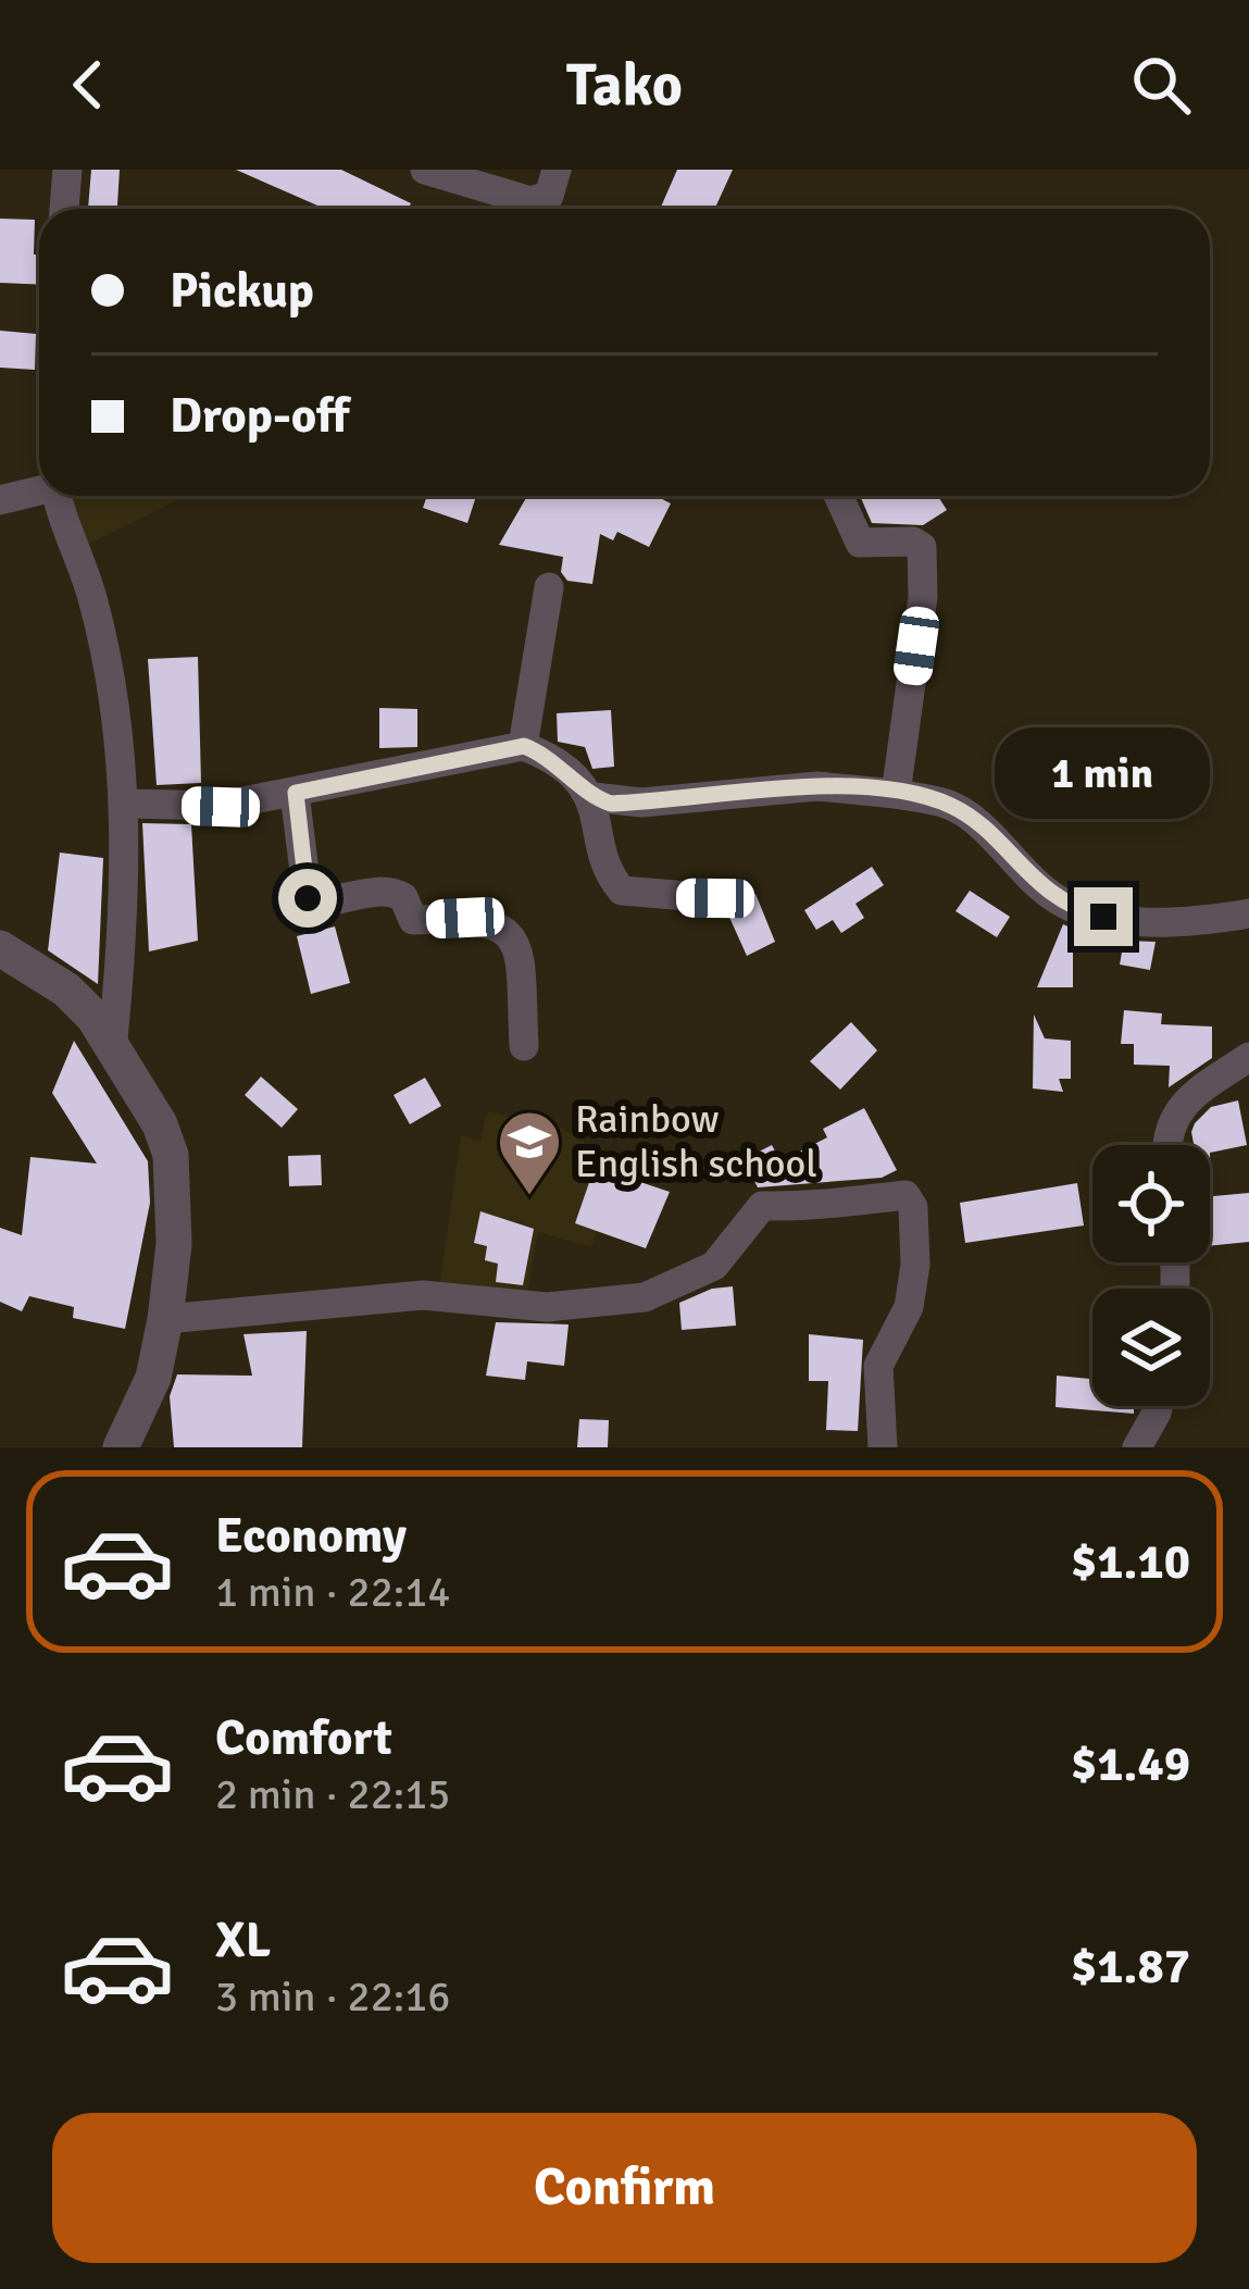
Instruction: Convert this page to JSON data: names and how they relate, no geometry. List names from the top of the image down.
{
  "places": {
    "school or university": ["Rainbow English school"]
  },
  "page": {
    "header": "Tako",
    "banner": ["Pickup", "Drop-off"],
    "bubble": "1 min",
    "list": [
      {
        "name": "Economy",
        "note": "1 min · 22:14",
        "value": "$1.10"
      },
      {
        "name": "Comfort",
        "note": "2 min · 22:15",
        "value": "$1.49"
      },
      {
        "name": "XL",
        "note": "3 min · 22:16",
        "value": "$1.87"
      }
    ],
    "buttons": "Confirm"
  }
}
